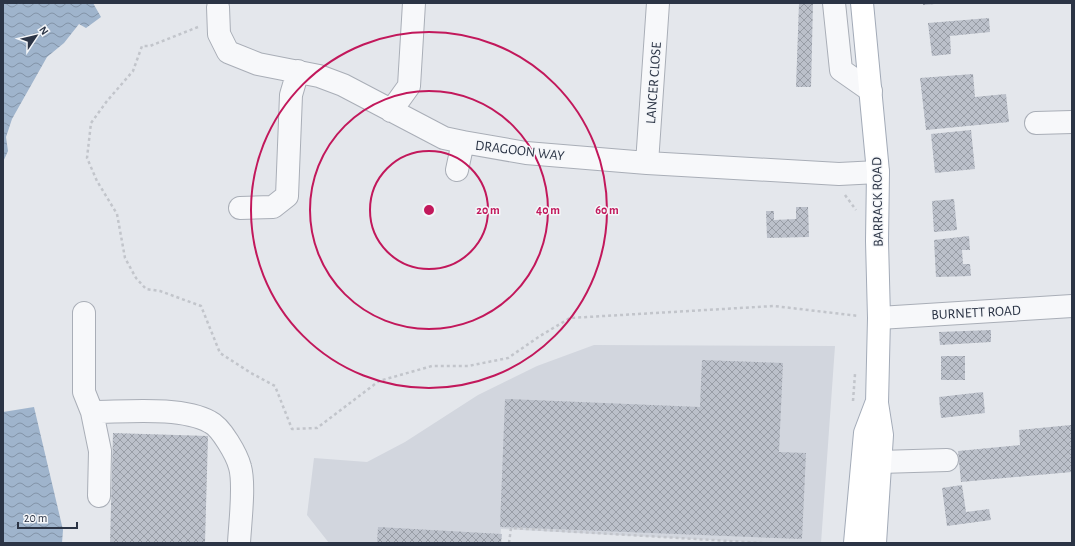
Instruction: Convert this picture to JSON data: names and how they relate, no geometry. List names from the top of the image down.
{
  "streets": {
    "main road": ["BARRACK ROAD"],
    "street": ["LANCER CLOSE", "DRAGOON WAY", "BURNETT ROAD"]
  },
  "crossings": [
    ["LANCER CLOSE", "DRAGOON WAY"],
    ["DRAGOON WAY", "BARRACK ROAD"],
    ["BARRACK ROAD", "BURNETT ROAD"]
  ],
  "scale_bar": "20 m",
  "north": "top right",
  "rings": ["20 m", "40 m", "60 m"]
}
